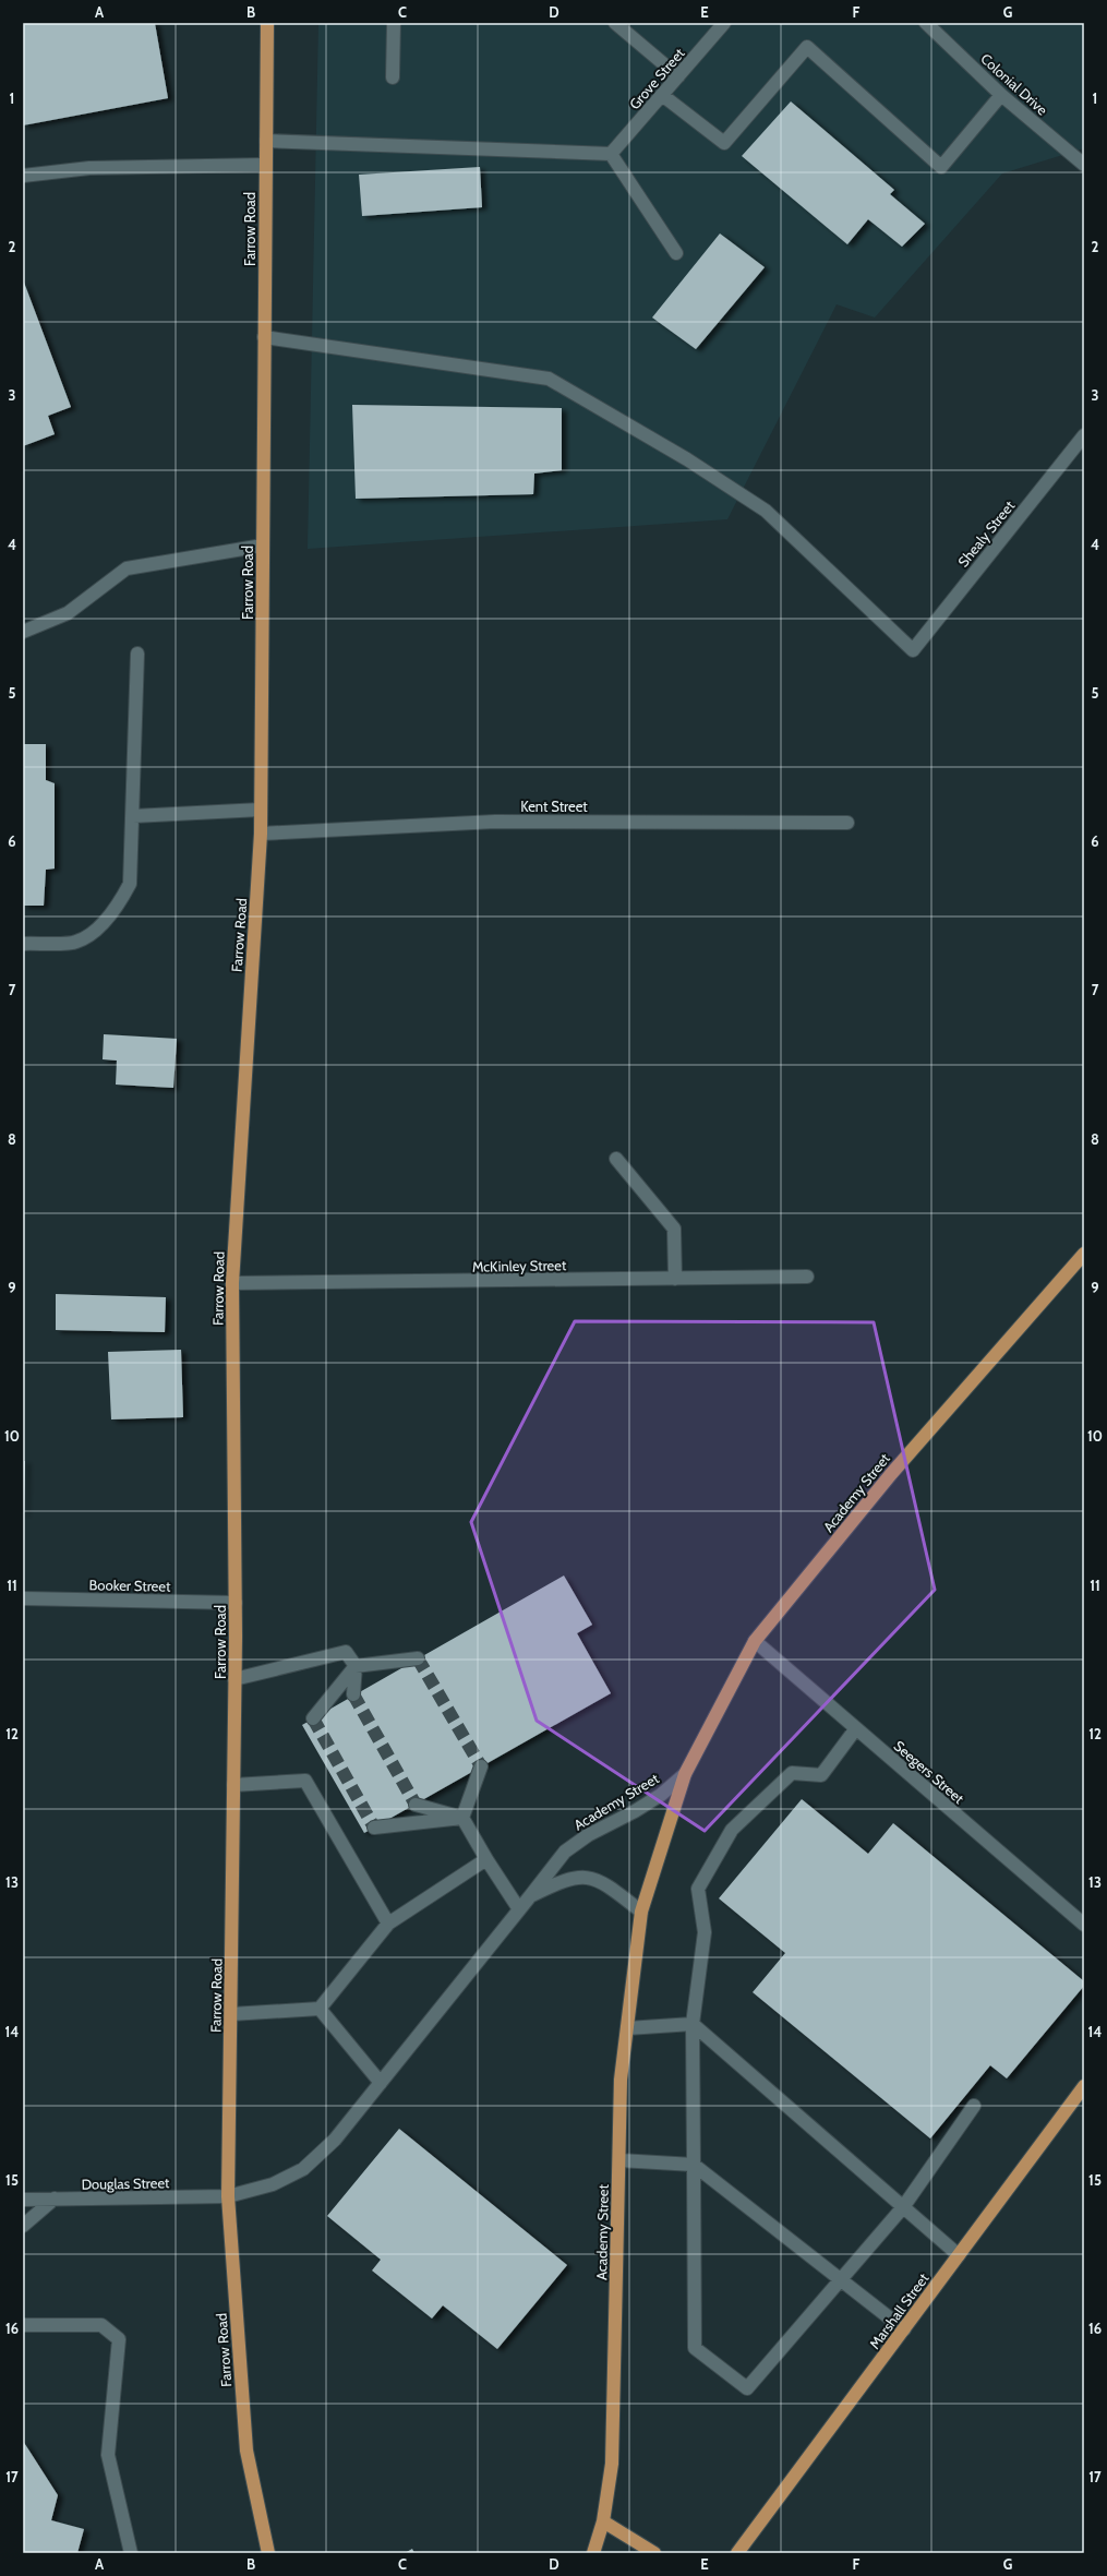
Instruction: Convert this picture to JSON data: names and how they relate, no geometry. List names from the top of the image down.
{
  "streets": {
    "main road": ["Farrow Road", "Academy Street", "Marshall Street"],
    "street": [
      "Grove Street",
      "Colonial Drive",
      "Shealy Street",
      "Kent Street",
      "McKinley Street",
      "Booker Street",
      "Seegers Street",
      "Douglas Street"
    ]
  },
  "crossings": [
    ["Farrow Road", "Shealy Street"],
    ["Farrow Road", "Kent Street"],
    ["Farrow Road", "McKinley Street"],
    ["Farrow Road", "Academy Street"],
    ["Farrow Road", "Booker Street"],
    ["Farrow Road", "Douglas Street"],
    ["Academy Street", "Seegers Street"],
    ["Academy Street", "Douglas Street"]
  ],
  "grid": {
    "columns": [
      "A",
      "B",
      "C",
      "D",
      "E",
      "F",
      "G"
    ],
    "rows": [
      "1",
      "2",
      "3",
      "4",
      "5",
      "6",
      "7",
      "8",
      "9",
      "10",
      "11",
      "12",
      "13",
      "14",
      "15",
      "16",
      "17"
    ]
  }
}
